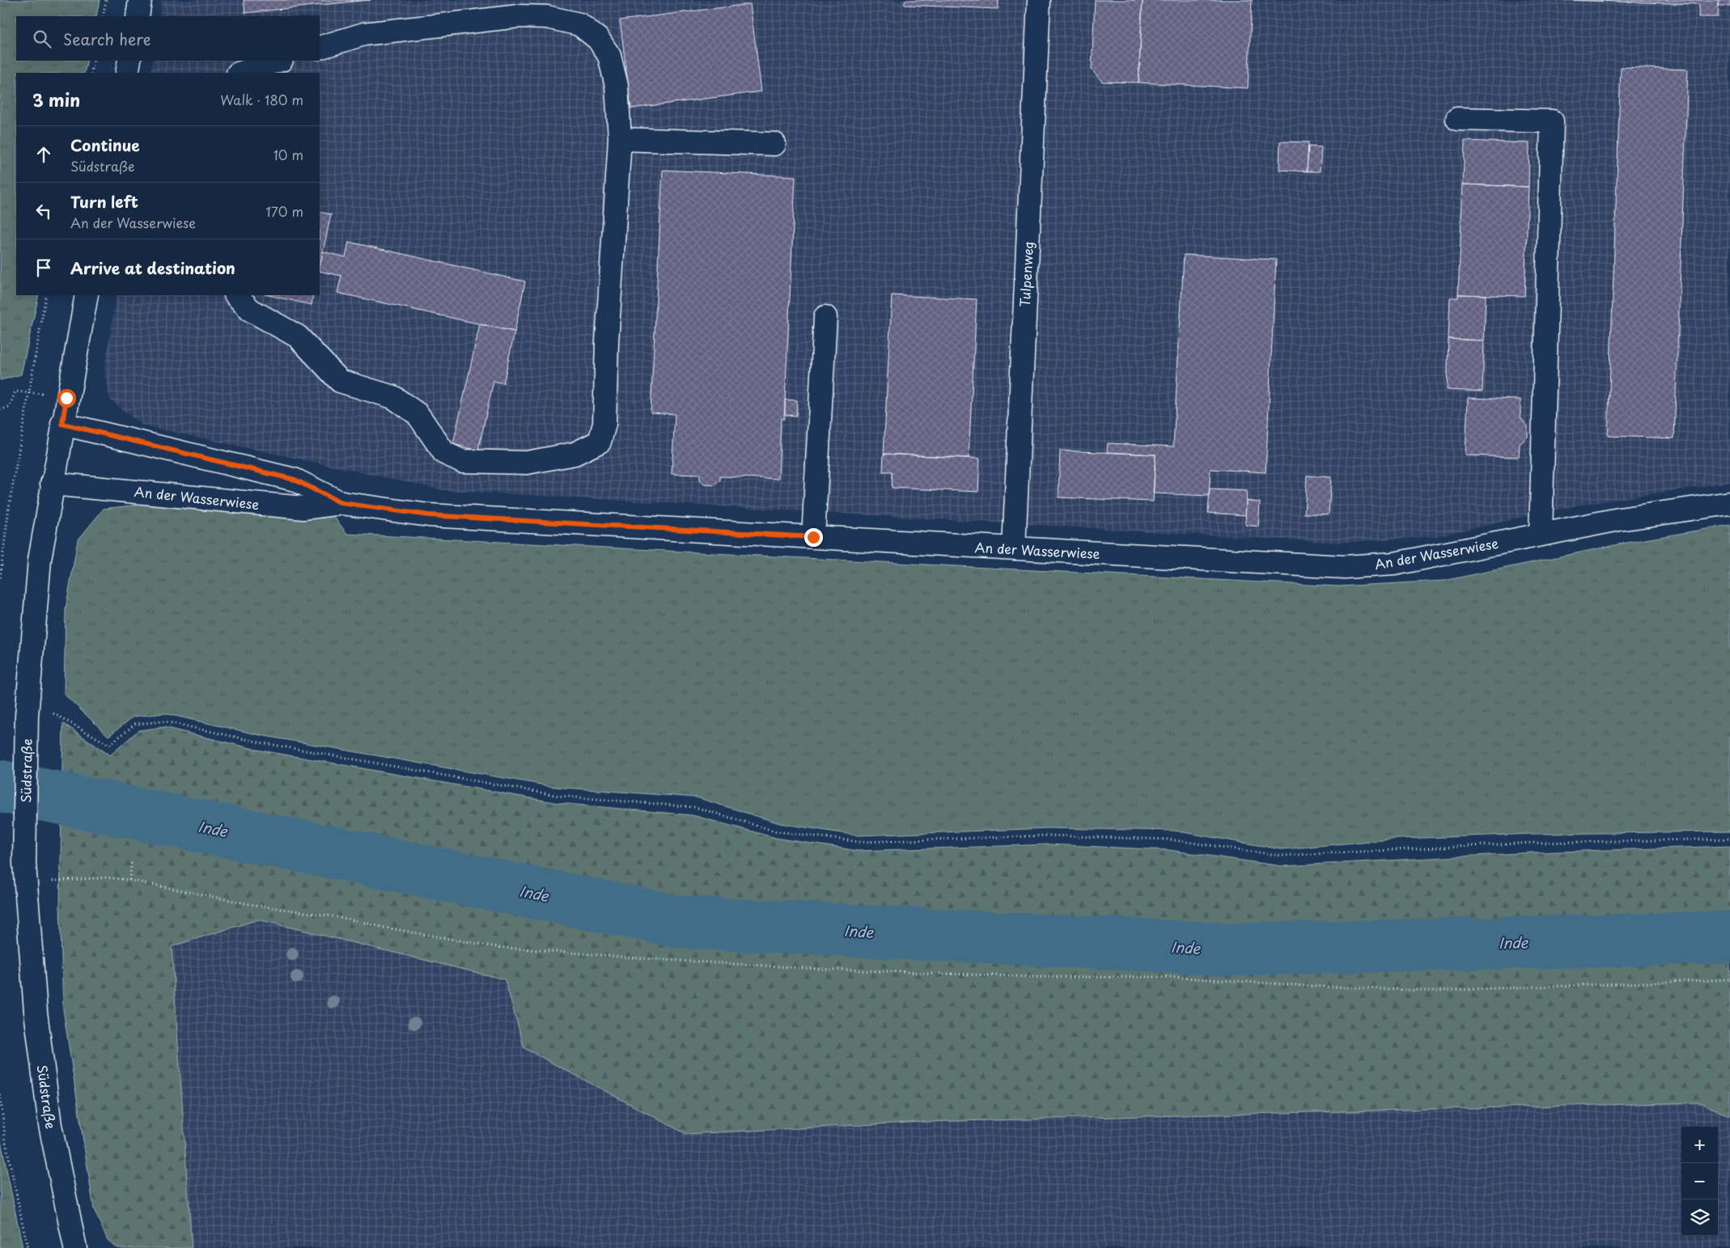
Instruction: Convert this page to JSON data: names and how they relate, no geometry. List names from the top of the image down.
{
  "streets": {
    "street": ["Tulpenweg", "An der Wasserwiese", "Südstraße"]
  },
  "crossings": [
    ["Tulpenweg", "An der Wasserwiese"],
    ["An der Wasserwiese", "Südstraße"]
  ],
  "water": ["Inde"],
  "page": {
    "search": "Search here",
    "heading": ["3 min", "Walk · 180 m"],
    "list": [
      ["Continue", "Südstraße", "10 m"],
      ["Turn left", "An der Wasserwiese", "170 m"],
      "Arrive at destination"
    ],
    "map_buttons": ["+", "−"]
  }
}
